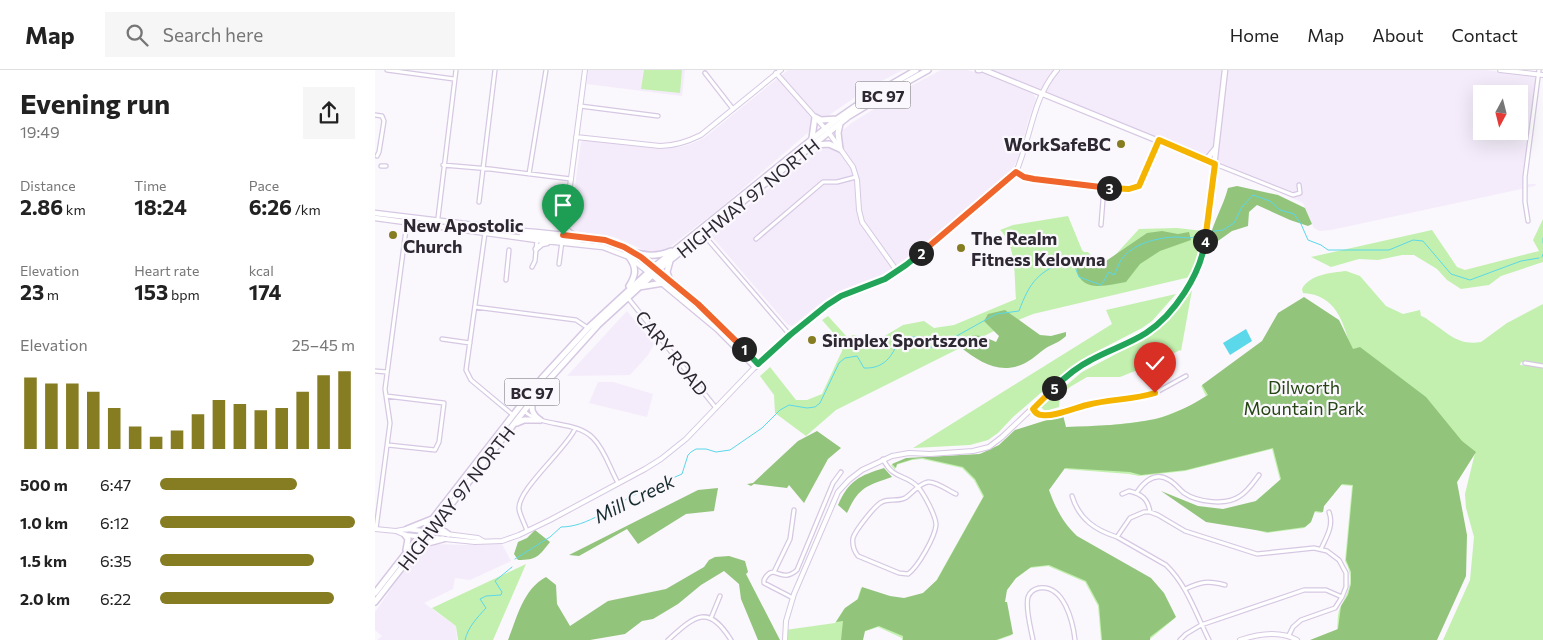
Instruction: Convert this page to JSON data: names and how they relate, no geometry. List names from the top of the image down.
{
  "streets": {
    "highway": ["BC 97", "HIGHWAY 97 NORTH"],
    "street": ["CARY ROAD"]
  },
  "crossings": [
    ["HIGHWAY 97 NORTH", "CARY ROAD"]
  ],
  "water": ["Mill Creek"],
  "parks": ["Dilworth Mountain Park"],
  "places": [
    "WorkSafeBC",
    "New Apostolic Church",
    "The Realm Fitness Kelowna",
    "Simplex Sportszone"
  ],
  "north": "bottom",
  "page": {
    "header": "Map",
    "search": "Search here",
    "nav": [
      "Home",
      "Map",
      "About",
      "Contact"
    ],
    "heading": ["Evening run", "19:49"],
    "stats": [
      ["Distance", "2.86 km"],
      ["Time", "18:24"],
      ["Pace", "6:26 /km"],
      ["Elevation", "23 m"],
      ["Heart rate", "153 bpm"],
      ["kcal", "174"]
    ],
    "pins": [
      "3",
      "4",
      "2",
      "1",
      "5"
    ],
    "chart": ["Elevation", "25–45 m"],
    "list": [
      {
        "name": "500 m",
        "note": "6:47"
      },
      {
        "name": "1.0 km",
        "note": "6:12"
      },
      {
        "name": "1.5 km",
        "note": "6:35"
      },
      {
        "name": "2.0 km",
        "note": "6:22"
      }
    ]
  }
}
